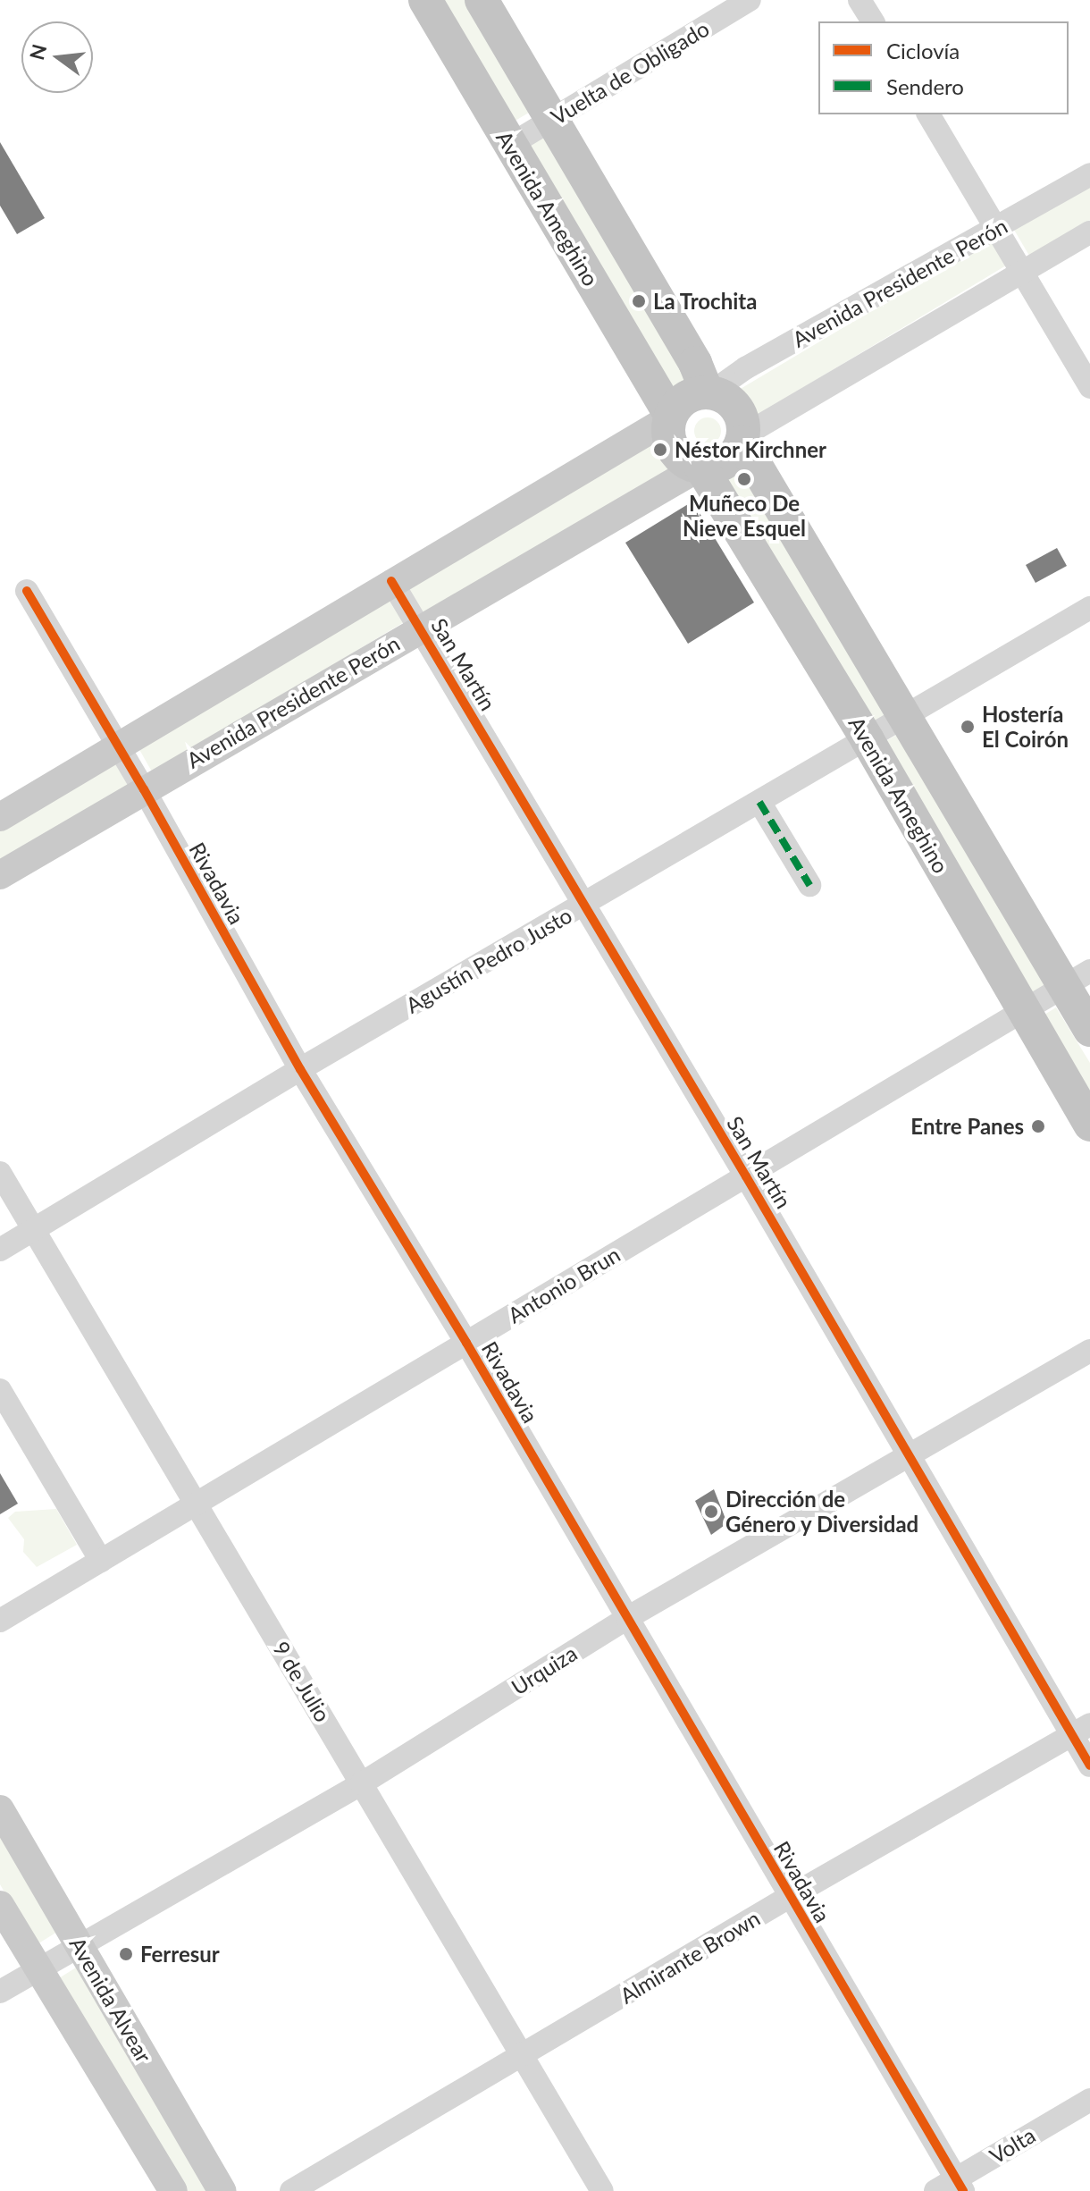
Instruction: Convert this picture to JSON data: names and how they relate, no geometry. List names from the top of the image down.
{
  "streets": {
    "highway": ["Avenida Ameghino"],
    "main road": ["Avenida Presidente Perón", "Avenida Alvear"],
    "street": [
      "Vuelta de Obligado",
      "San Martín",
      "Rivadavia",
      "Agustín Pedro Justo",
      "Antonio Brun",
      "Urquiza",
      "9 de Julio",
      "Almirante Brown",
      "Volta"
    ]
  },
  "crossings": [
    ["Vuelta de Obligado", "Avenida Ameghino"],
    ["Avenida Ameghino", "Avenida Presidente Perón"],
    ["Avenida Ameghino", "Agustín Pedro Justo"],
    ["Avenida Ameghino", "Antonio Brun"],
    ["Avenida Presidente Perón", "San Martín"],
    ["Avenida Presidente Perón", "Rivadavia"],
    ["San Martín", "Agustín Pedro Justo"],
    ["San Martín", "Antonio Brun"],
    ["San Martín", "Urquiza"],
    ["San Martín", "Almirante Brown"],
    ["Rivadavia", "Agustín Pedro Justo"],
    ["Rivadavia", "Antonio Brun"],
    ["Rivadavia", "Urquiza"],
    ["Rivadavia", "Almirante Brown"],
    ["Rivadavia", "Volta"],
    ["Agustín Pedro Justo", "9 de Julio"],
    ["Antonio Brun", "9 de Julio"],
    ["Urquiza", "9 de Julio"],
    ["Urquiza", "Avenida Alvear"],
    ["9 de Julio", "Almirante Brown"]
  ],
  "places": [
    "La Trochita",
    "Néstor Kirchner",
    "Muñeco De Nieve Esquel",
    "Hostería El Coirón",
    "Entre Panes",
    "Dirección de Género y Diversidad",
    "Ferresur"
  ],
  "legend": ["Ciclovía", "Sendero"],
  "north": "left"
}
